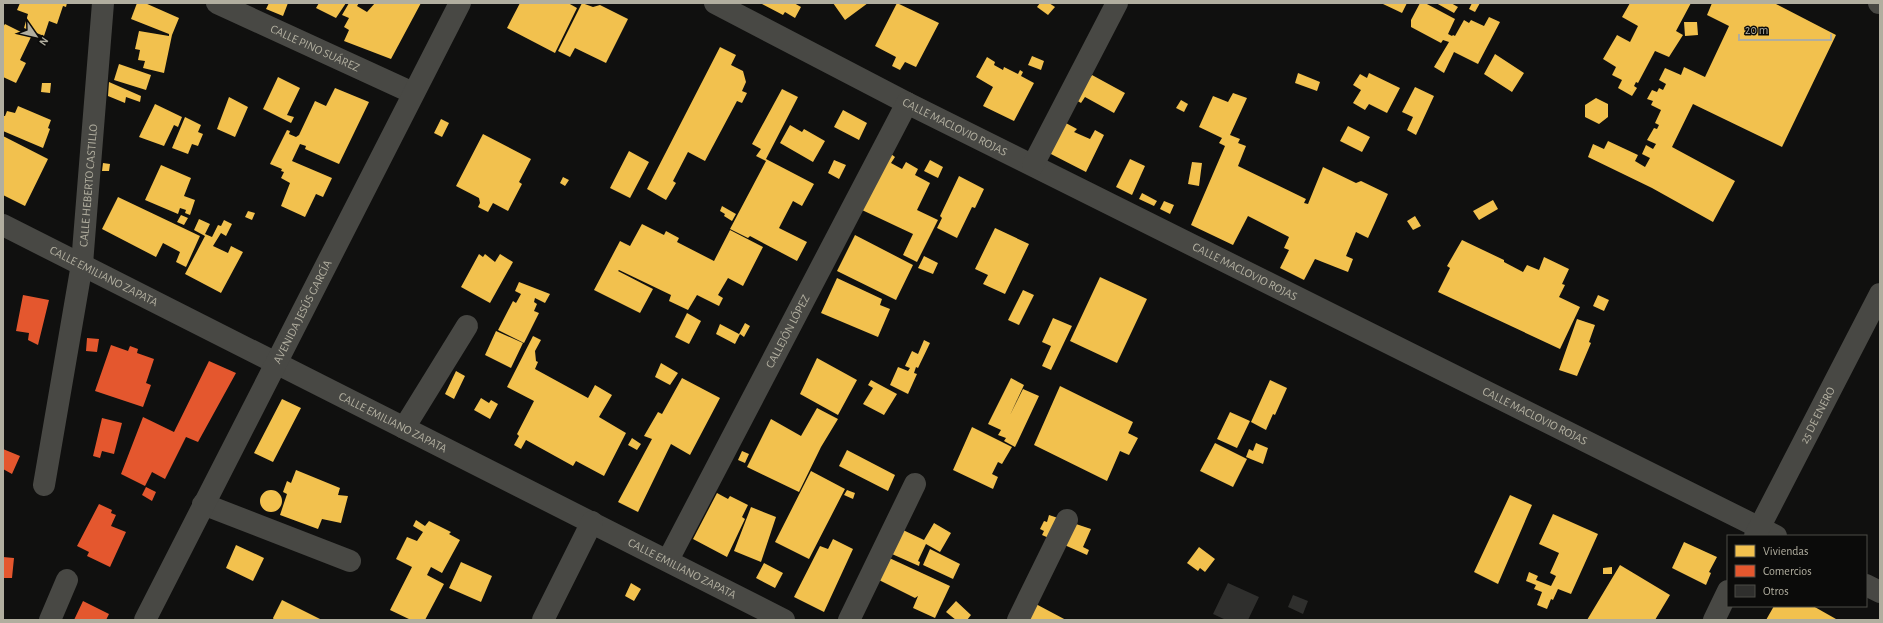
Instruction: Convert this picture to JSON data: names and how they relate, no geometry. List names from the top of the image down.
{
  "streets": {
    "street": [
      "CALLE PINO SUÁREZ",
      "CALLE MACLOVIO ROJAS",
      "CALLE HEBERTO CASTILLO",
      "CALLE EMILIANO ZAPATA",
      "AVENIDA JESÚS GARCÍA",
      "CALLEJÓN LÓPEZ",
      "25 DE ENERO"
    ]
  },
  "crossings": [
    ["CALLE PINO SUÁREZ", "AVENIDA JESÚS GARCÍA"],
    ["CALLE MACLOVIO ROJAS", "CALLEJÓN LÓPEZ"],
    ["CALLE MACLOVIO ROJAS", "25 DE ENERO"],
    ["CALLE HEBERTO CASTILLO", "CALLE EMILIANO ZAPATA"],
    ["CALLE EMILIANO ZAPATA", "AVENIDA JESÚS GARCÍA"],
    ["CALLE EMILIANO ZAPATA", "CALLEJÓN LÓPEZ"]
  ],
  "legend": ["Viviendas", "Comercios", "Otros"],
  "scale_bar": "20 m",
  "north": "bottom right"
}
